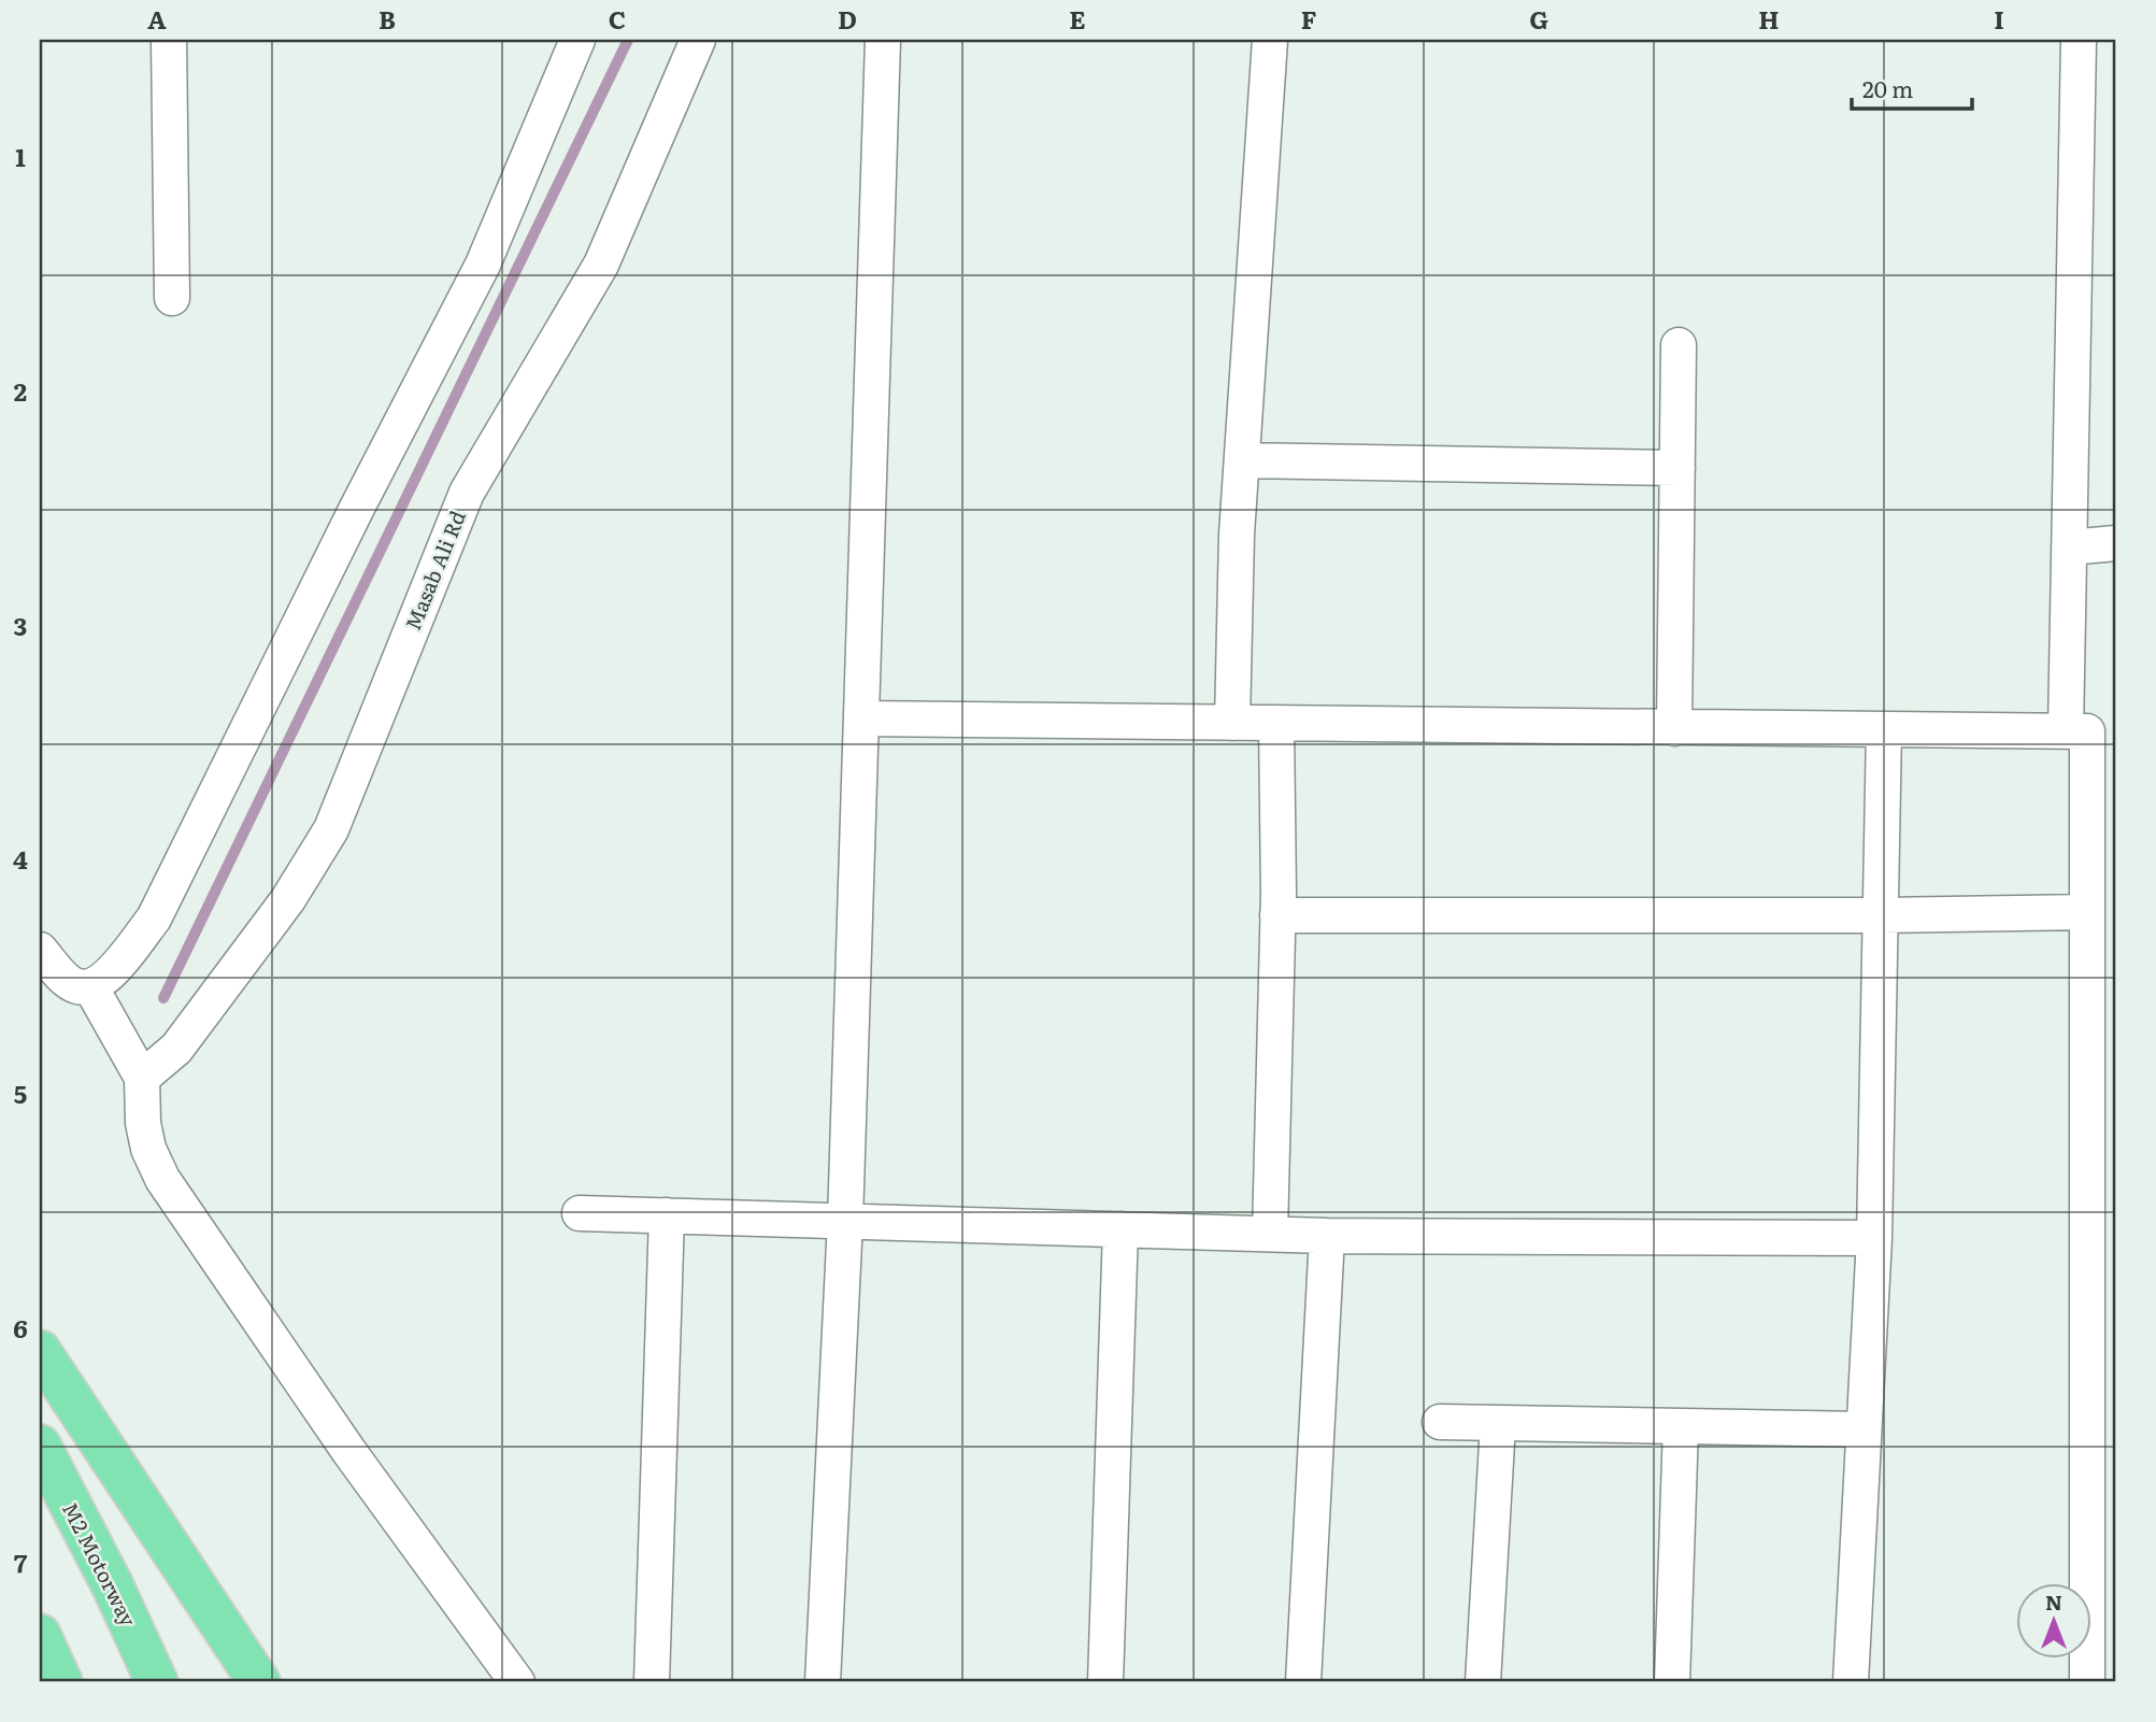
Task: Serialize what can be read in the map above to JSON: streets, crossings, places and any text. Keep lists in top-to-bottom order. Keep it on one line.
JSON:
{"streets":{"highway":["M2 Motorway"],"street":["Masab Ali Rd"]},"scale_bar":"20 m","north":"top","grid":{"columns":["A","B","C","D","E","F","G","H","I"],"rows":["1","2","3","4","5","6","7"]}}
